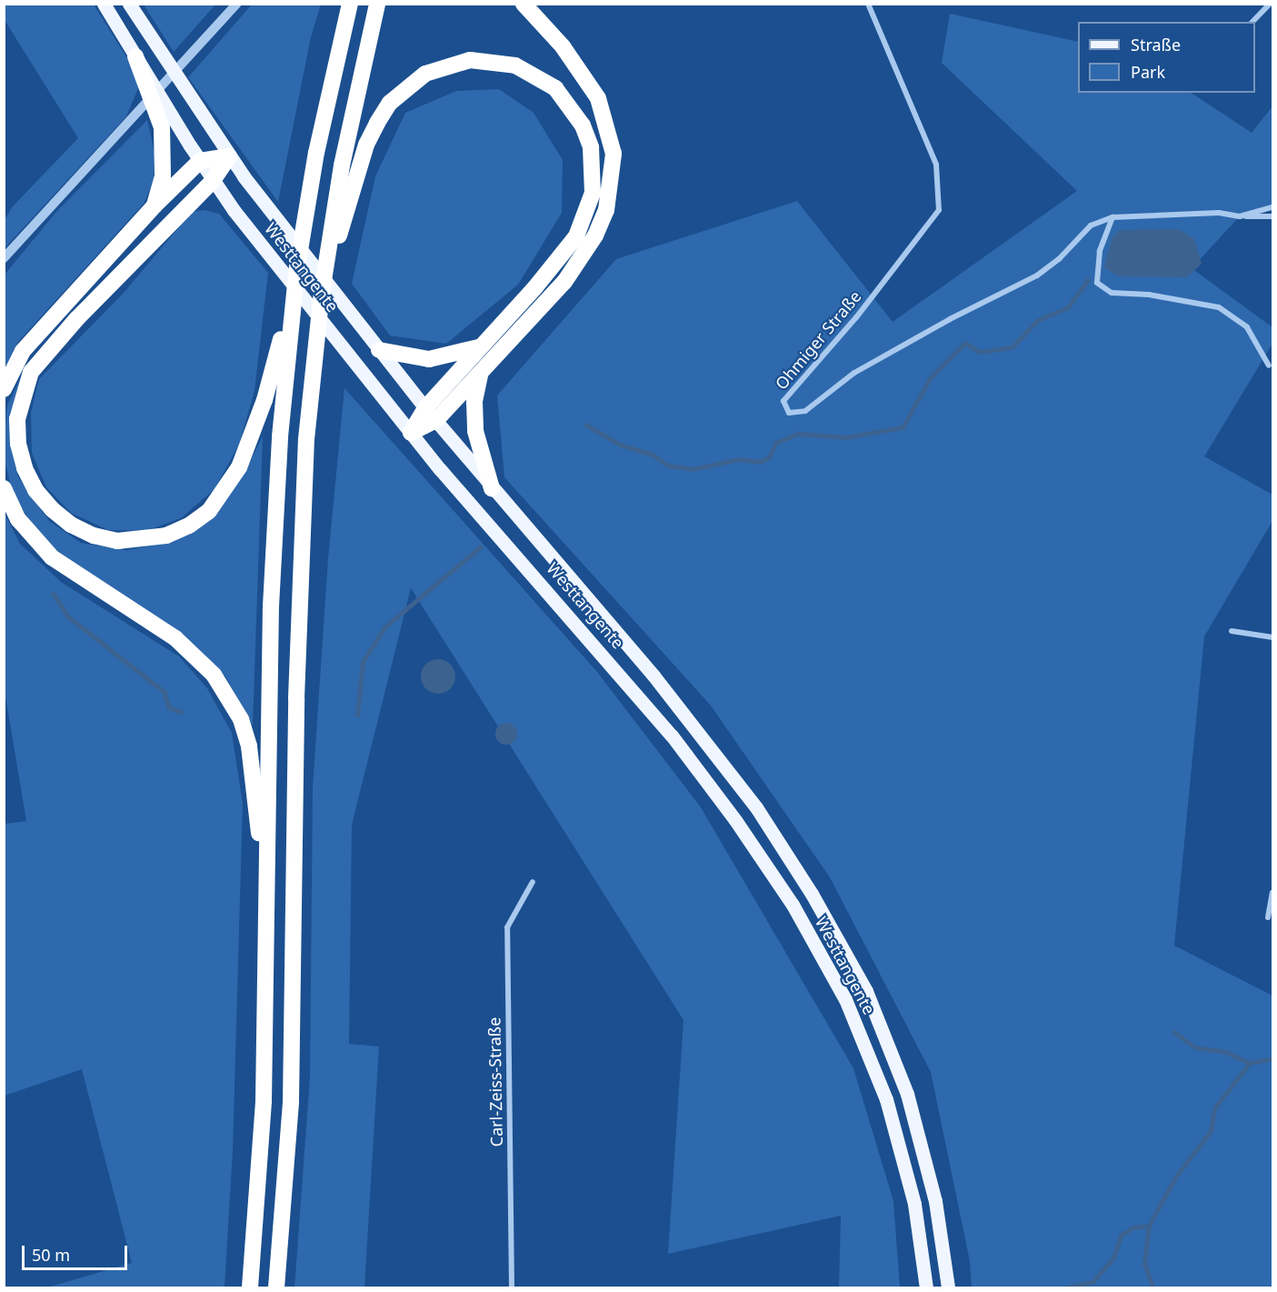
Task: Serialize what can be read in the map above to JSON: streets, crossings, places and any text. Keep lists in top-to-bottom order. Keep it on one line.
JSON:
{"streets":{"main road":["Westtangente"],"street":["Ohmiger Straße","Carl-Zeiss-Straße"]},"legend":["Straße","Park"],"scale_bar":"50 m"}
